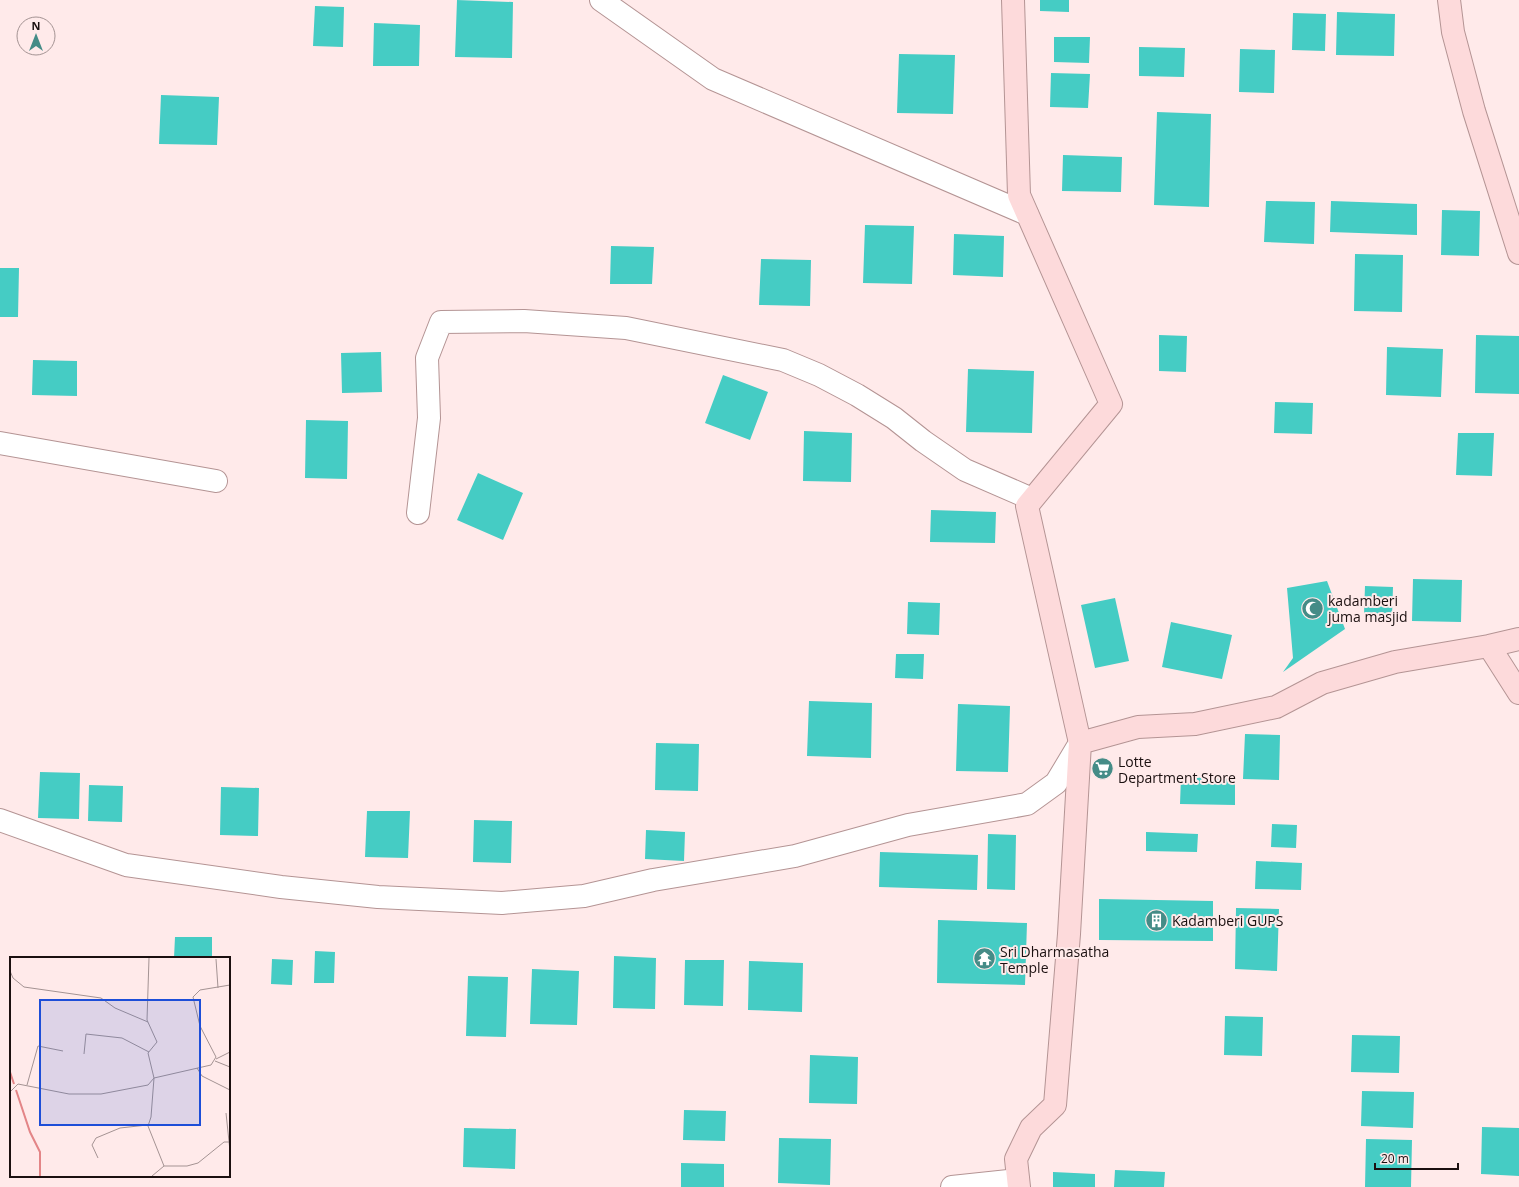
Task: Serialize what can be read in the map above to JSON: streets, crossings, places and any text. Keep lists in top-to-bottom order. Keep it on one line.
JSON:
{"places":{"mosque":["kadamberi juma masjid"],"supermarket":["Lotte Department Store"],"building":["Kadamberi GUPS"],"temple":["Sri Dharmasatha Temple"]},"scale_bar":"20 m","north":"top"}
